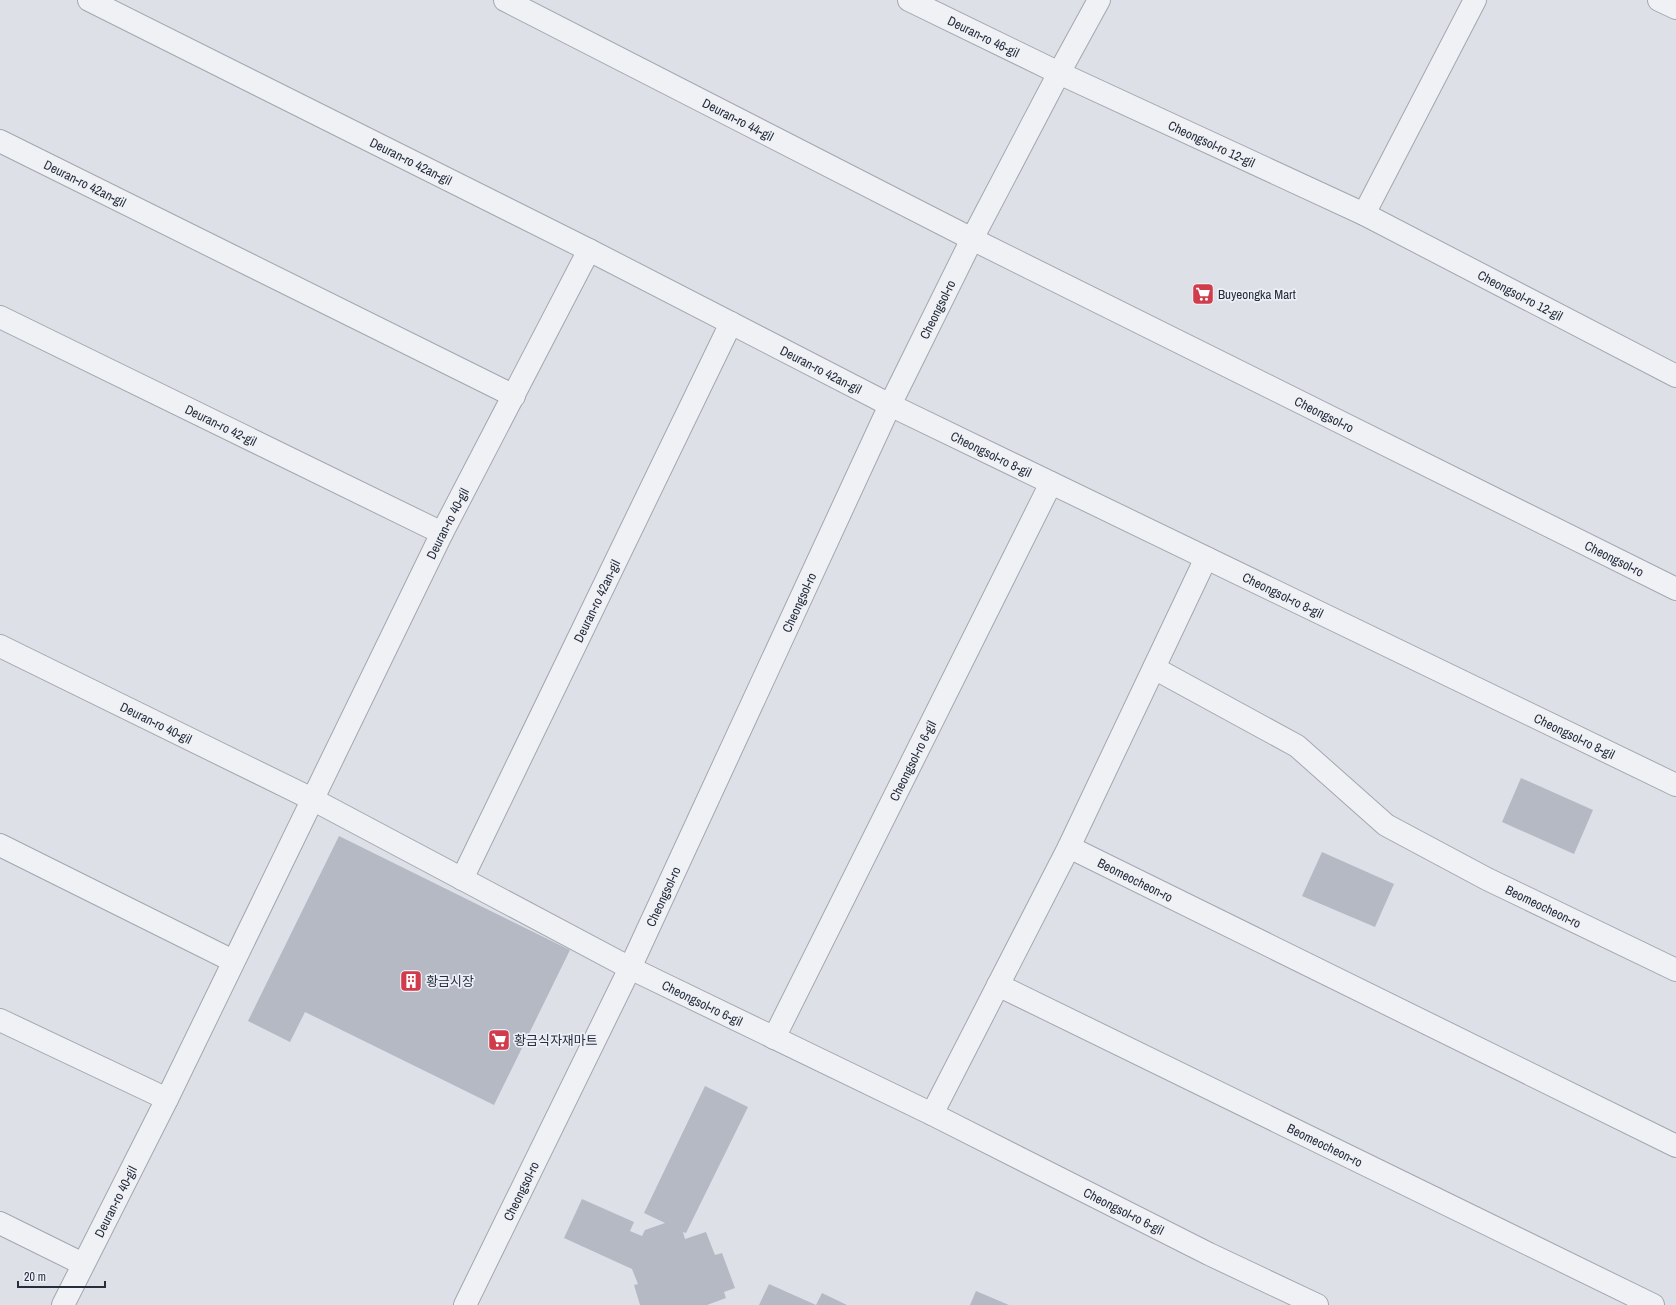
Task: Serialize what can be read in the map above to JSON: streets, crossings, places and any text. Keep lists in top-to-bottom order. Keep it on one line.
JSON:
{"streets":{"street":["Deuran-ro 46-gil","Deuran-ro 44-gil","Cheongsol-ro 12-gil","Deuran-ro 42an-gil","Cheongsol-ro","Deuran-ro 42-gil","Cheongsol-ro 8-gil","Deuran-ro 40-gil","Cheongsol-ro 6-gil","Beomeocheon-ro"]},"crossings":[["Deuran-ro 46-gil","Cheongsol-ro 12-gil"],["Deuran-ro 46-gil","Cheongsol-ro"],["Deuran-ro 44-gil","Cheongsol-ro"],["Cheongsol-ro 12-gil","Cheongsol-ro"],["Deuran-ro 42an-gil","Cheongsol-ro"],["Deuran-ro 42an-gil","Cheongsol-ro 8-gil"],["Deuran-ro 42an-gil","Deuran-ro 40-gil"],["Cheongsol-ro","Cheongsol-ro 8-gil"],["Cheongsol-ro","Cheongsol-ro 6-gil"],["Deuran-ro 42-gil","Deuran-ro 40-gil"],["Cheongsol-ro 8-gil","Cheongsol-ro 6-gil"]],"places":{"supermarket":["Buyeongka Mart","황금식자재마트"],"building":["황금시장"]},"scale_bar":"20 m"}
